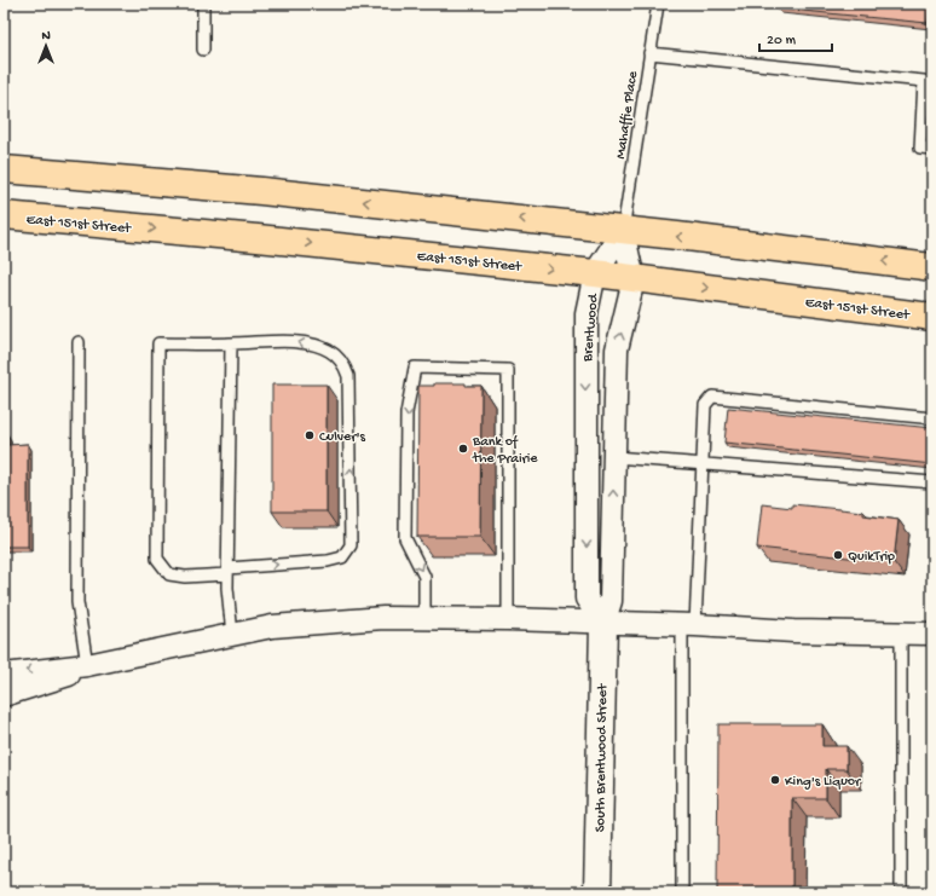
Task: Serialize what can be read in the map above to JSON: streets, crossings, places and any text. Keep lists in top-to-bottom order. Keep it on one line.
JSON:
{"streets":{"main road":["East 151st Street"],"street":["Brentwood","South Brentwood Street"],"lane":["Mahaffie Place"]},"crossings":[["Mahaffie Place","Brentwood"],["East 151st Street","Brentwood"],["Brentwood","South Brentwood Street"]],"places":["Culver's","Bank of the Prairie","QuikTrip","King's Liquor"],"scale_bar":"20 m","north":"top"}
